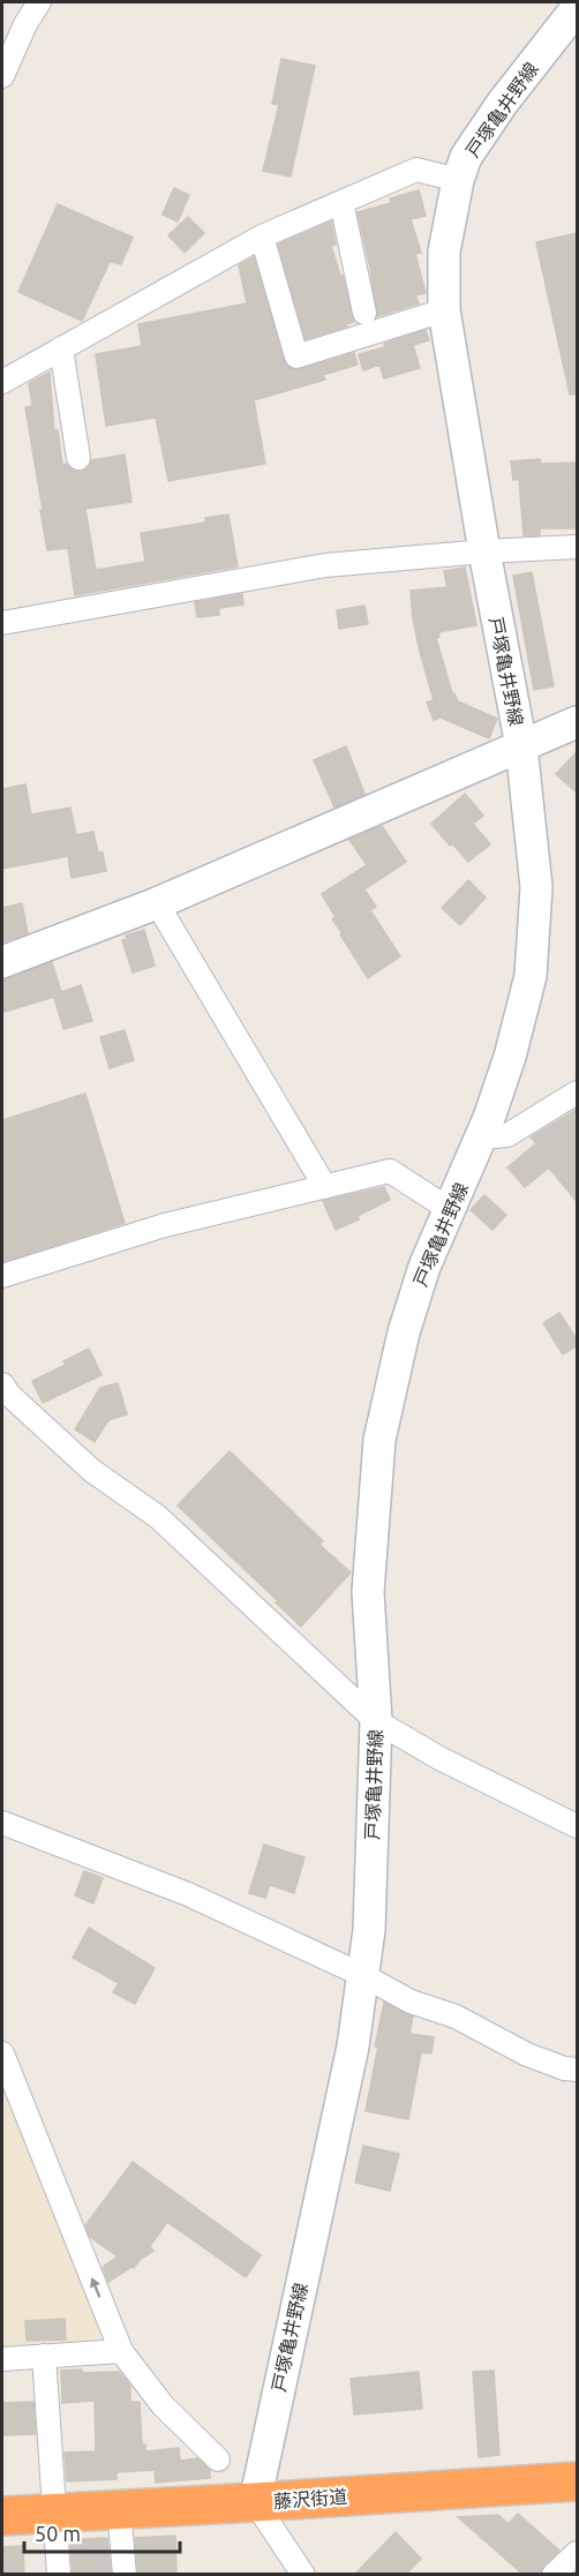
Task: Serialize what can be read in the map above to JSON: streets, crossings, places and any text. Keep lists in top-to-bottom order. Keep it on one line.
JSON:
{"streets":{"highway":["藤沢街道"],"main road":["戸塚亀井野線"]},"crossings":[["戸塚亀井野線","藤沢街道"]],"scale_bar":"50 m"}
